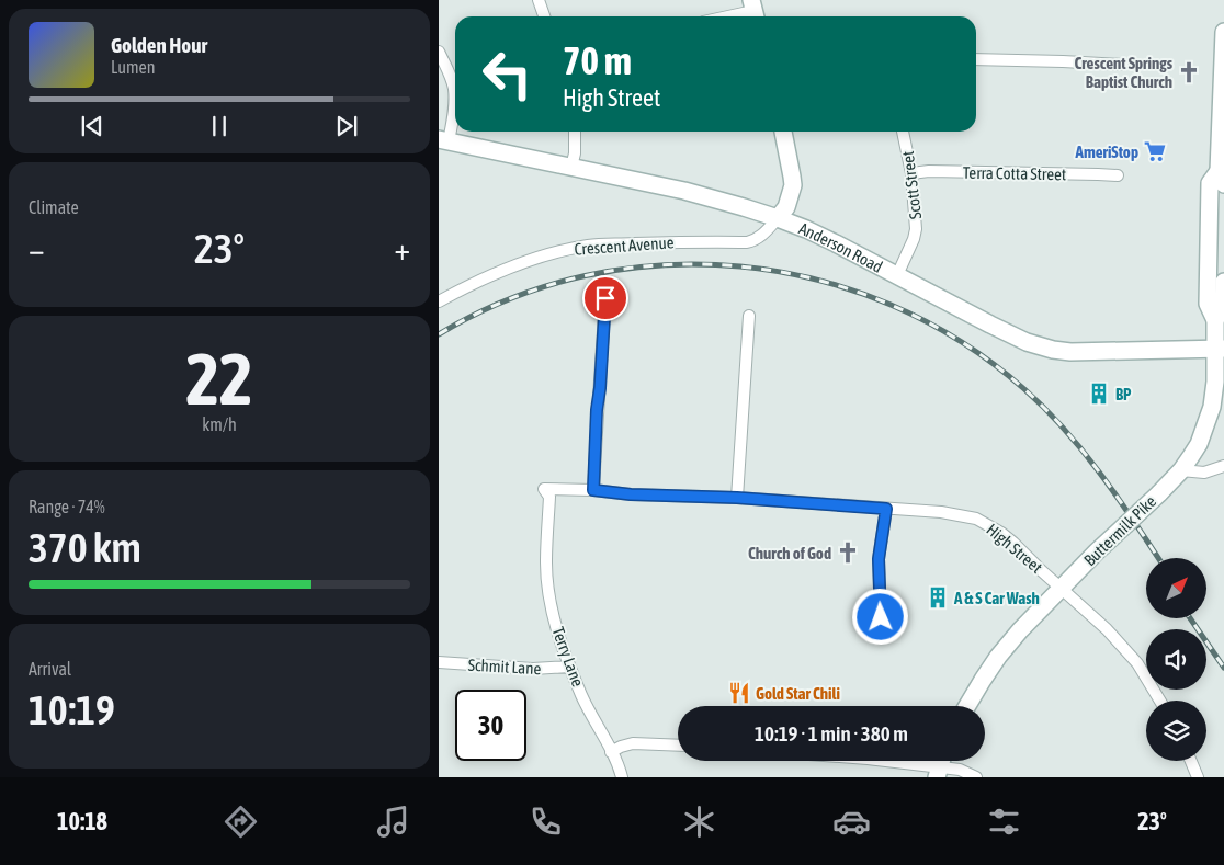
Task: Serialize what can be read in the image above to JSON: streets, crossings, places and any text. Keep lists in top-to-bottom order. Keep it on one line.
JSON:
{"streets":{"main road":["Anderson Road","Buttermilk Pike"],"street":["Terra Cotta Street","Scott Street","Crescent Avenue","High Street","Terry Lane","Schmit Lane"]},"crossings":[["Terra Cotta Street","Scott Street"],["Scott Street","Anderson Road"],["Crescent Avenue","Anderson Road"],["Anderson Road","Buttermilk Pike"],["Buttermilk Pike","High Street"],["High Street","Terry Lane"],["Terry Lane","Schmit Lane"]],"places":{"church":["Crescent Springs Baptist Church","Church of God"],"supermarket":["AmeriStop"],"building":["BP","A & S Car Wash"],"restaurant":["Gold Star Chili"]},"north":"top right","page":{"turn":["70 m","High Street"],"song":["Golden Hour","Lumen"],"tile":["Climate",["22","km/h"],["Range · 74%","370 km"],["Arrival","10:19"]],"heat":["−","23°","+"],"limit":"30","trip":"10:19 · 1 min · 380 m","tabs":["10:18","23°"]}}
